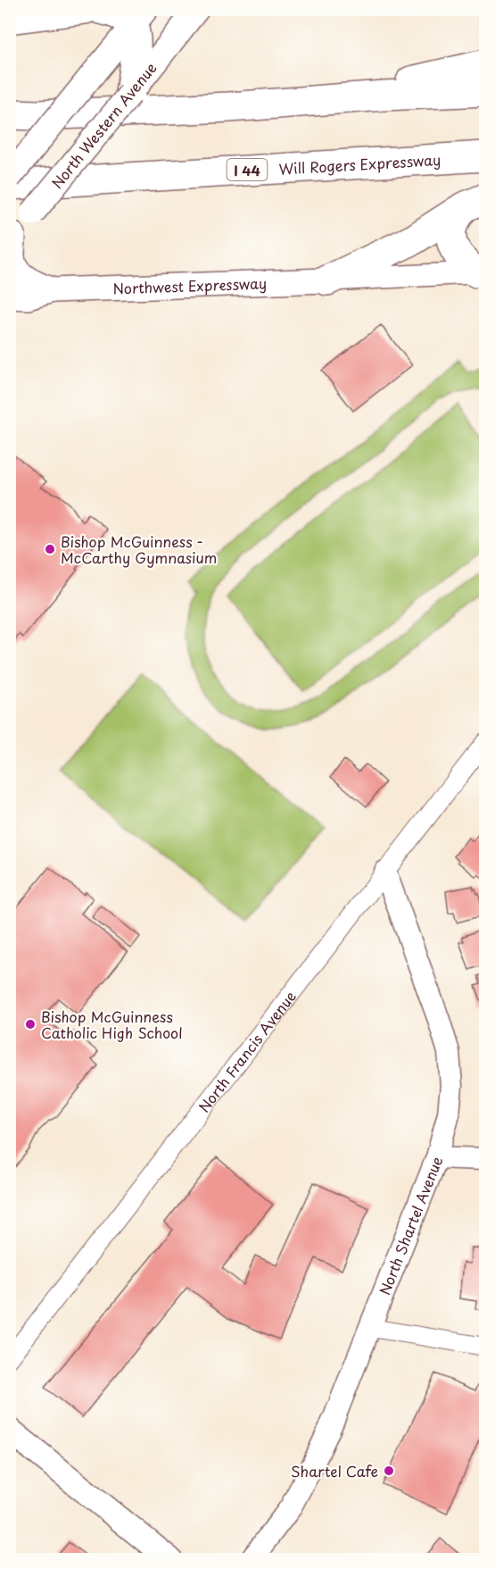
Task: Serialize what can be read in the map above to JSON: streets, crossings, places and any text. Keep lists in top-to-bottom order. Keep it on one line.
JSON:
{"streets":{"highway":["Will Rogers Expressway","I 44"],"main road":["North Western Avenue","Northwest Expressway"],"street":["North Francis Avenue","North Shartel Avenue"]},"crossings":[["North Western Avenue","Northwest Expressway"],["North Francis Avenue","North Shartel Avenue"]],"places":["Bishop McGuinness - McCarthy Gymnasium","Bishop McGuinness Catholic High School","Shartel Cafe"]}
